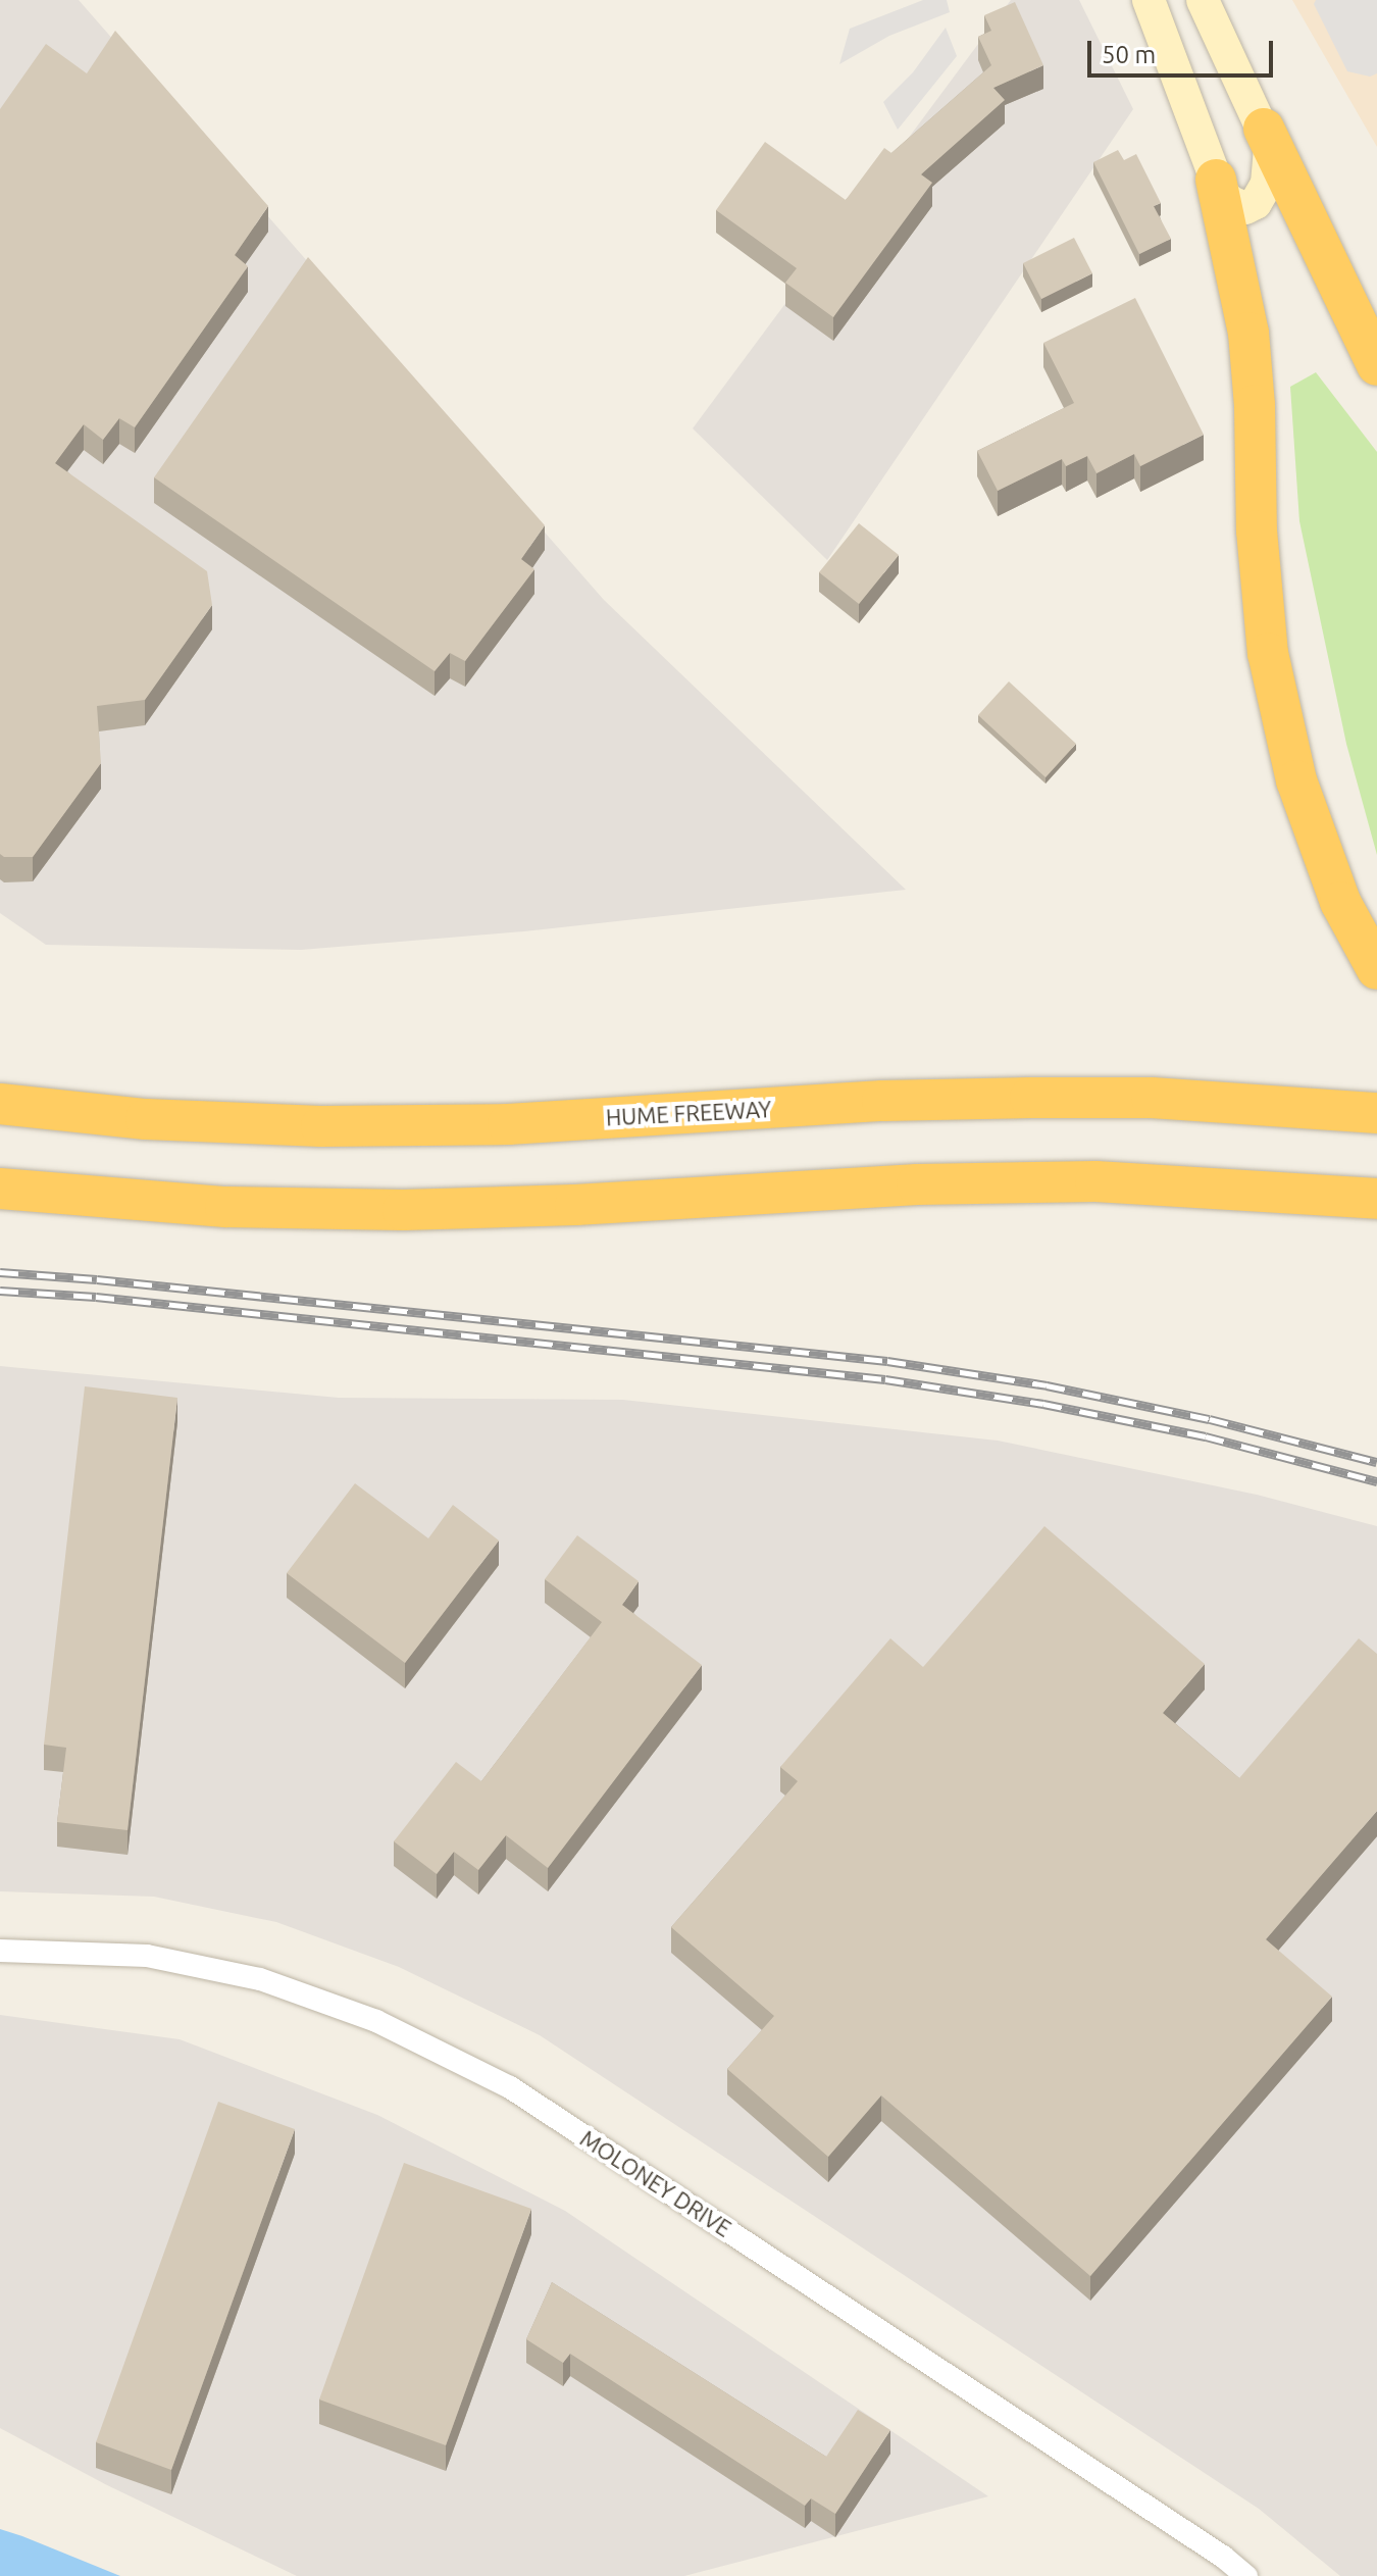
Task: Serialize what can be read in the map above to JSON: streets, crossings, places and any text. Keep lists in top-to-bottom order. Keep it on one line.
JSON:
{"streets":{"highway":["HUME FREEWAY"],"street":["MOLONEY DRIVE"]},"scale_bar":"50 m"}
